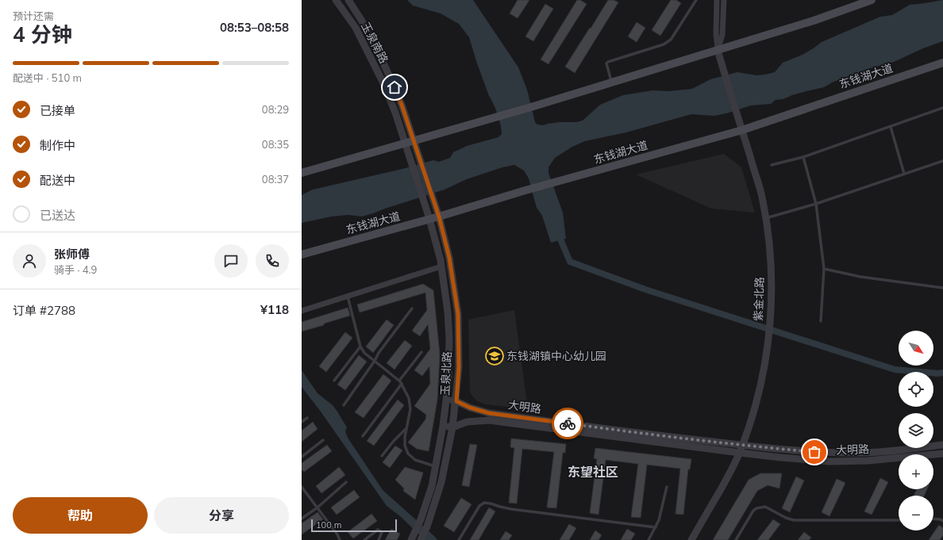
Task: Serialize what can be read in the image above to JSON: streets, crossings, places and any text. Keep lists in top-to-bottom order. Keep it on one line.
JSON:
{"streets":{"main road":["东钱湖大道"],"street":["玉泉南路","紫金北路","玉泉北路","大明路"]},"crossings":[["玉泉南路","玉泉北路"],["东钱湖大道","紫金北路"],["东钱湖大道","玉泉北路"],["紫金北路","大明路"],["玉泉北路","大明路"]],"districts":["东望社区"],"places":{"school or university":["东钱湖镇中心幼儿园"]},"scale_bar":"100 m","north":"bottom right","page":{"heading":["4 分钟","预计还需","08:53–08:58"],"panel":["张师傅","骑手 · 4.9","订单 #2788","¥118"],"bar":"配送中 · 510 m","list":[["已接单","08:29"],["制作中","08:35"],["配送中","08:37"],"已送达"],"map_buttons":["+","−"],"buttons":["帮助","分享"],"scale":"100 m"}}
